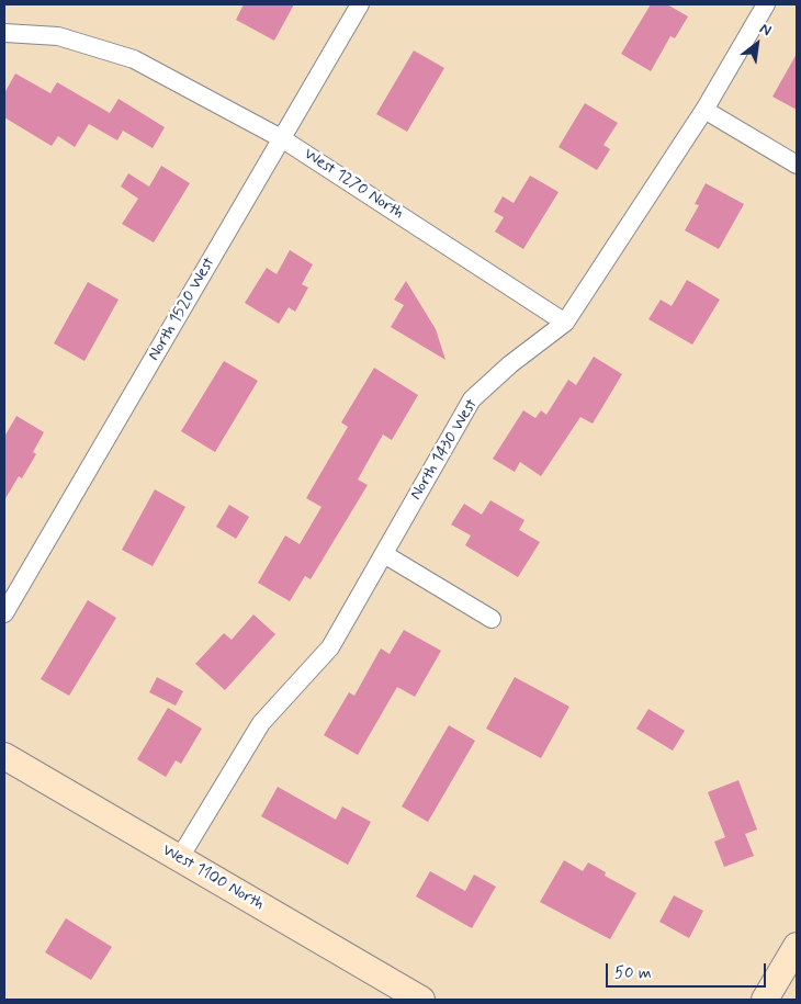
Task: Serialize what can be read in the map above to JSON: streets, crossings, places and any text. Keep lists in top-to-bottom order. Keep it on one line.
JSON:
{"streets":{"main road":["West 1100 North"],"street":["West 1270 North","North 1520 West","North 1430 West"]},"crossings":[["West 1270 North","North 1520 West"],["West 1270 North","North 1430 West"],["North 1430 West","West 1100 North"]],"scale_bar":"50 m","north":"top right"}
